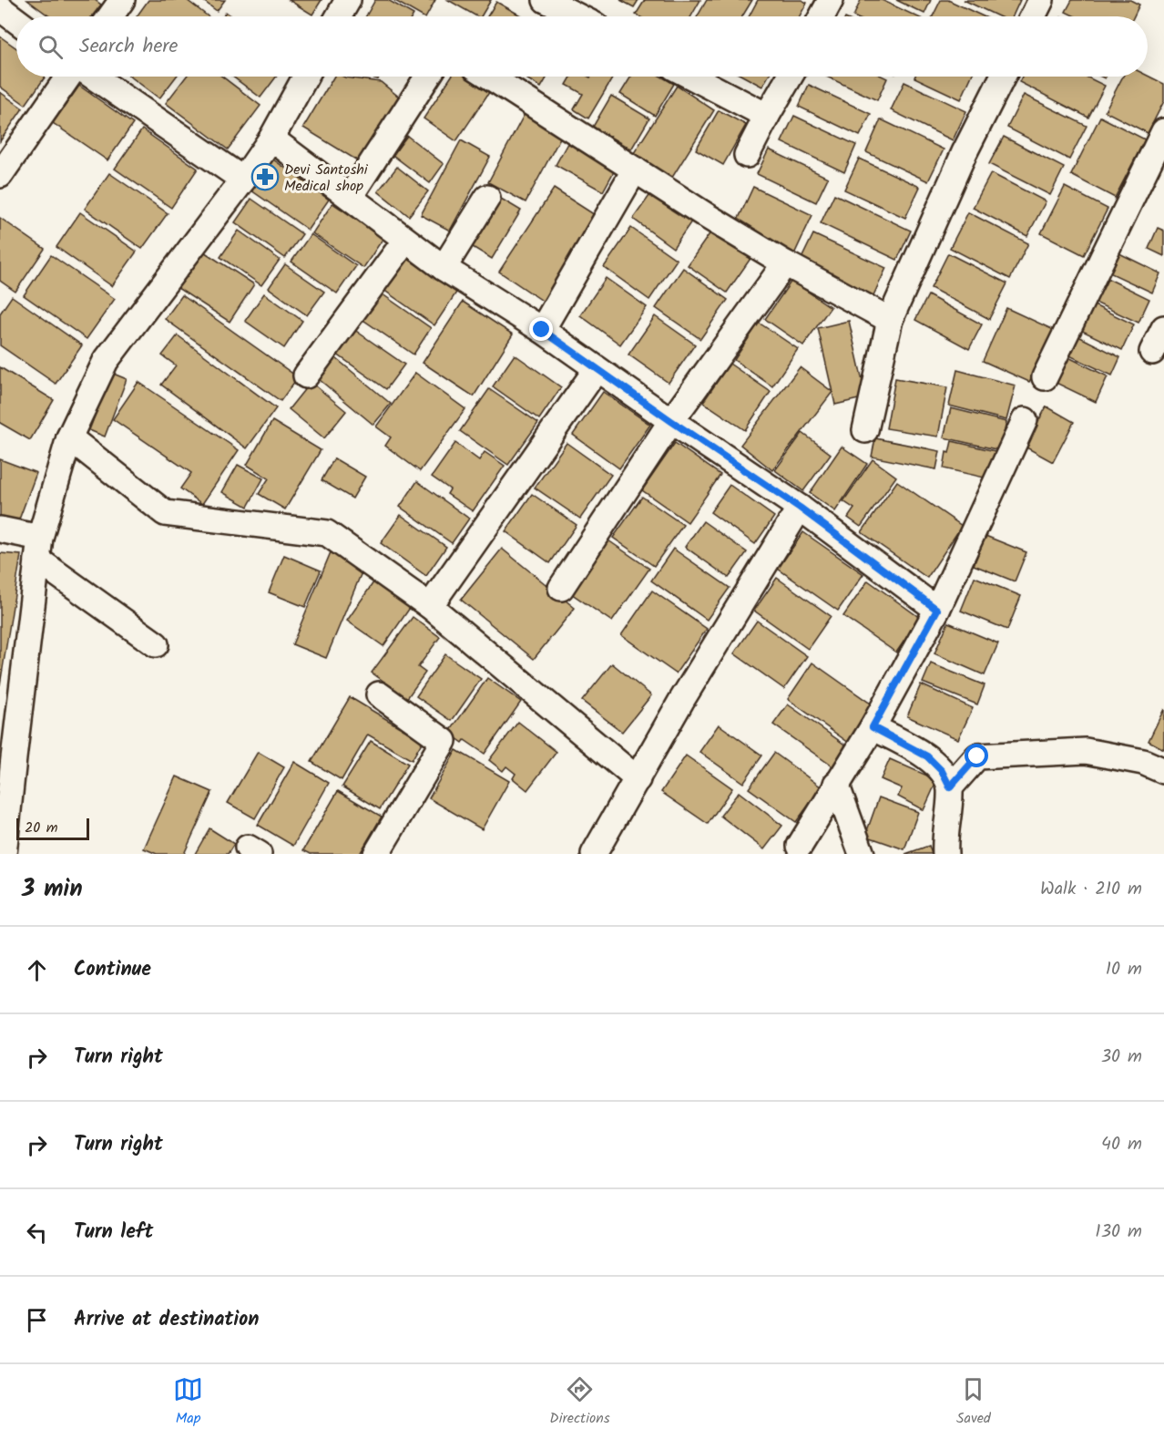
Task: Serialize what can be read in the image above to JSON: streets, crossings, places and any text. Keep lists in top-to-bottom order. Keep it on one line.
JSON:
{"places":{"pharmacy":["Devi Santoshi Medical shop"]},"scale_bar":"20 m","page":{"search":"Search here","scale":"20 m","heading":["3 min","Walk · 210 m"],"list":[["Continue","10 m"],["Turn right","30 m"],["Turn right","40 m"],["Turn left","130 m"],"Arrive at destination"],"nav":["Map","Directions","Saved"]}}
